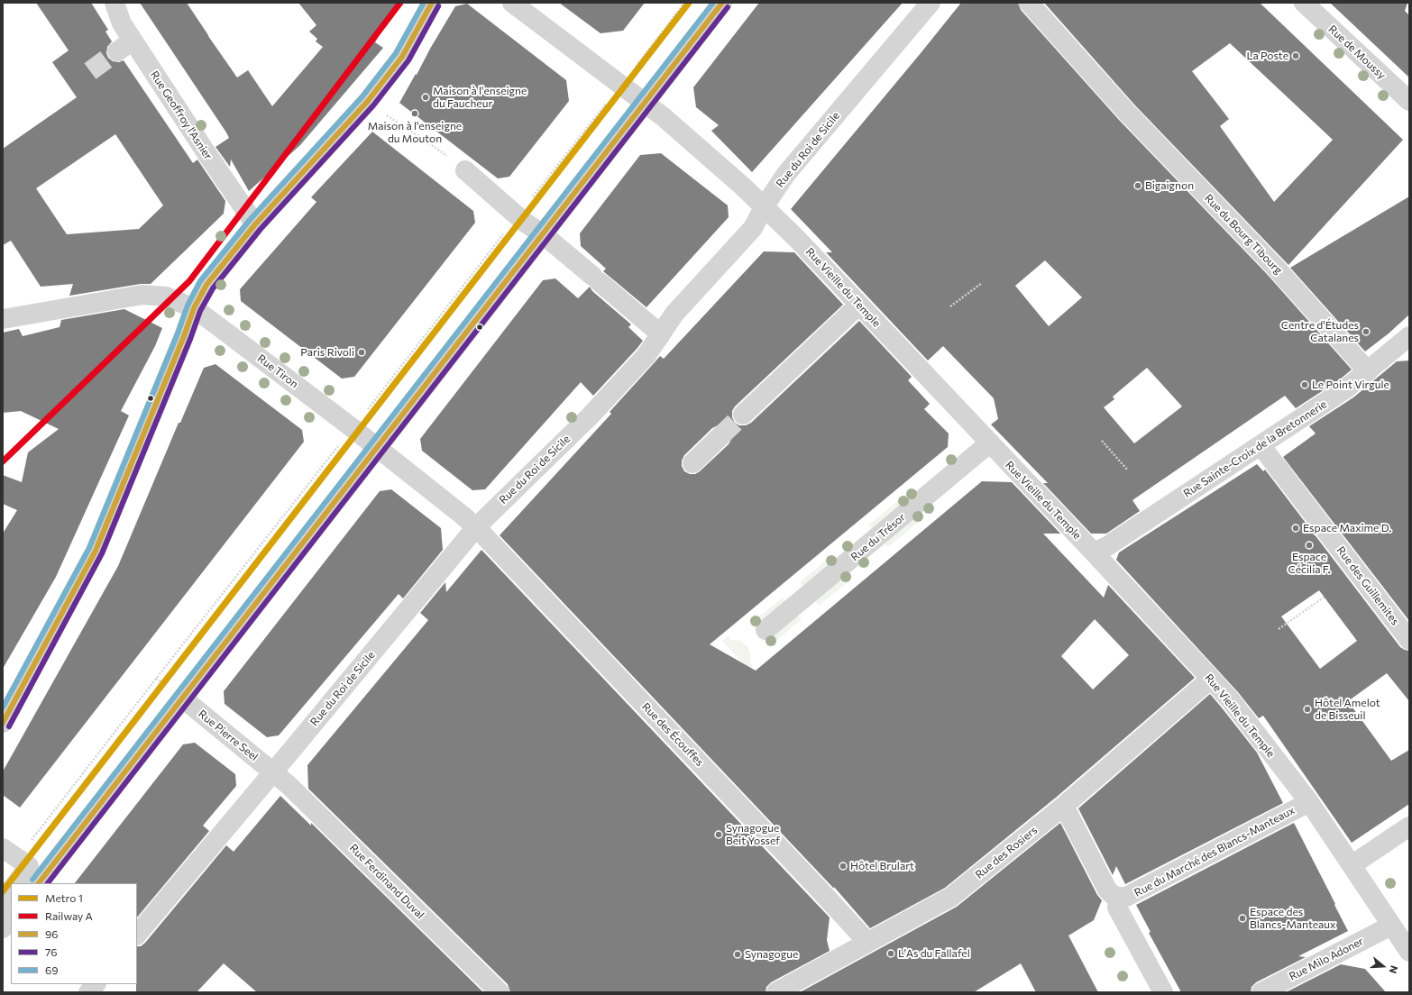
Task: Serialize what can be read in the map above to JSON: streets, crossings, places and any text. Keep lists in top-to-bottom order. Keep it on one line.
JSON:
{"streets":{"street":["Rue de Moussy","Rue Geoffroy l'Asnier","Rue du Roi de Sicile","Rue du Bourg Tibourg","Rue Vieille du Temple","Rue Tiron","Rue Sainte-Croix de la Bretonnerie","Rue du Trésor","Rue des Guillemites","Rue des Écouffes","Rue Pierre Seel","Rue du Marché des Blancs-Manteaux","Rue des Rosiers","Rue Ferdinand Duval","Rue Milo Adoner"]},"crossings":[["Rue du Roi de Sicile","Rue Vieille du Temple"],["Rue du Roi de Sicile","Rue des Écouffes"],["Rue du Roi de Sicile","Rue Pierre Seel"],["Rue du Roi de Sicile","Rue Ferdinand Duval"],["Rue du Bourg Tibourg","Rue Sainte-Croix de la Bretonnerie"],["Rue Vieille du Temple","Rue Sainte-Croix de la Bretonnerie"],["Rue Vieille du Temple","Rue du Trésor"],["Rue Vieille du Temple","Rue du Marché des Blancs-Manteaux"],["Rue Vieille du Temple","Rue des Rosiers"],["Rue Vieille du Temple","Rue Milo Adoner"],["Rue Tiron","Rue des Écouffes"],["Rue Sainte-Croix de la Bretonnerie","Rue des Guillemites"],["Rue des Écouffes","Rue des Rosiers"],["Rue Pierre Seel","Rue Ferdinand Duval"]],"places":["La Poste","Maison à l'enseigne du Faucheur","Maison à l'enseigne du Mouton","Bigaignon","Centre d'Études Catalanes","Paris Rivoli","Le Point Virgule","Espace Maxime D.","Espace Cécilia F.","Hôtel Amelot de Bisseuil","Synagogue Beit Yossef","Hôtel Brulart","Espace des Blancs-Manteaux","L'As du Fallafel","Synagogue"],"lines":["metro line 1","rail line A","transit line 96","transit line 69","transit line 76"],"legend":["Metro 1","Railway A","96","76","69"],"north":"right"}
